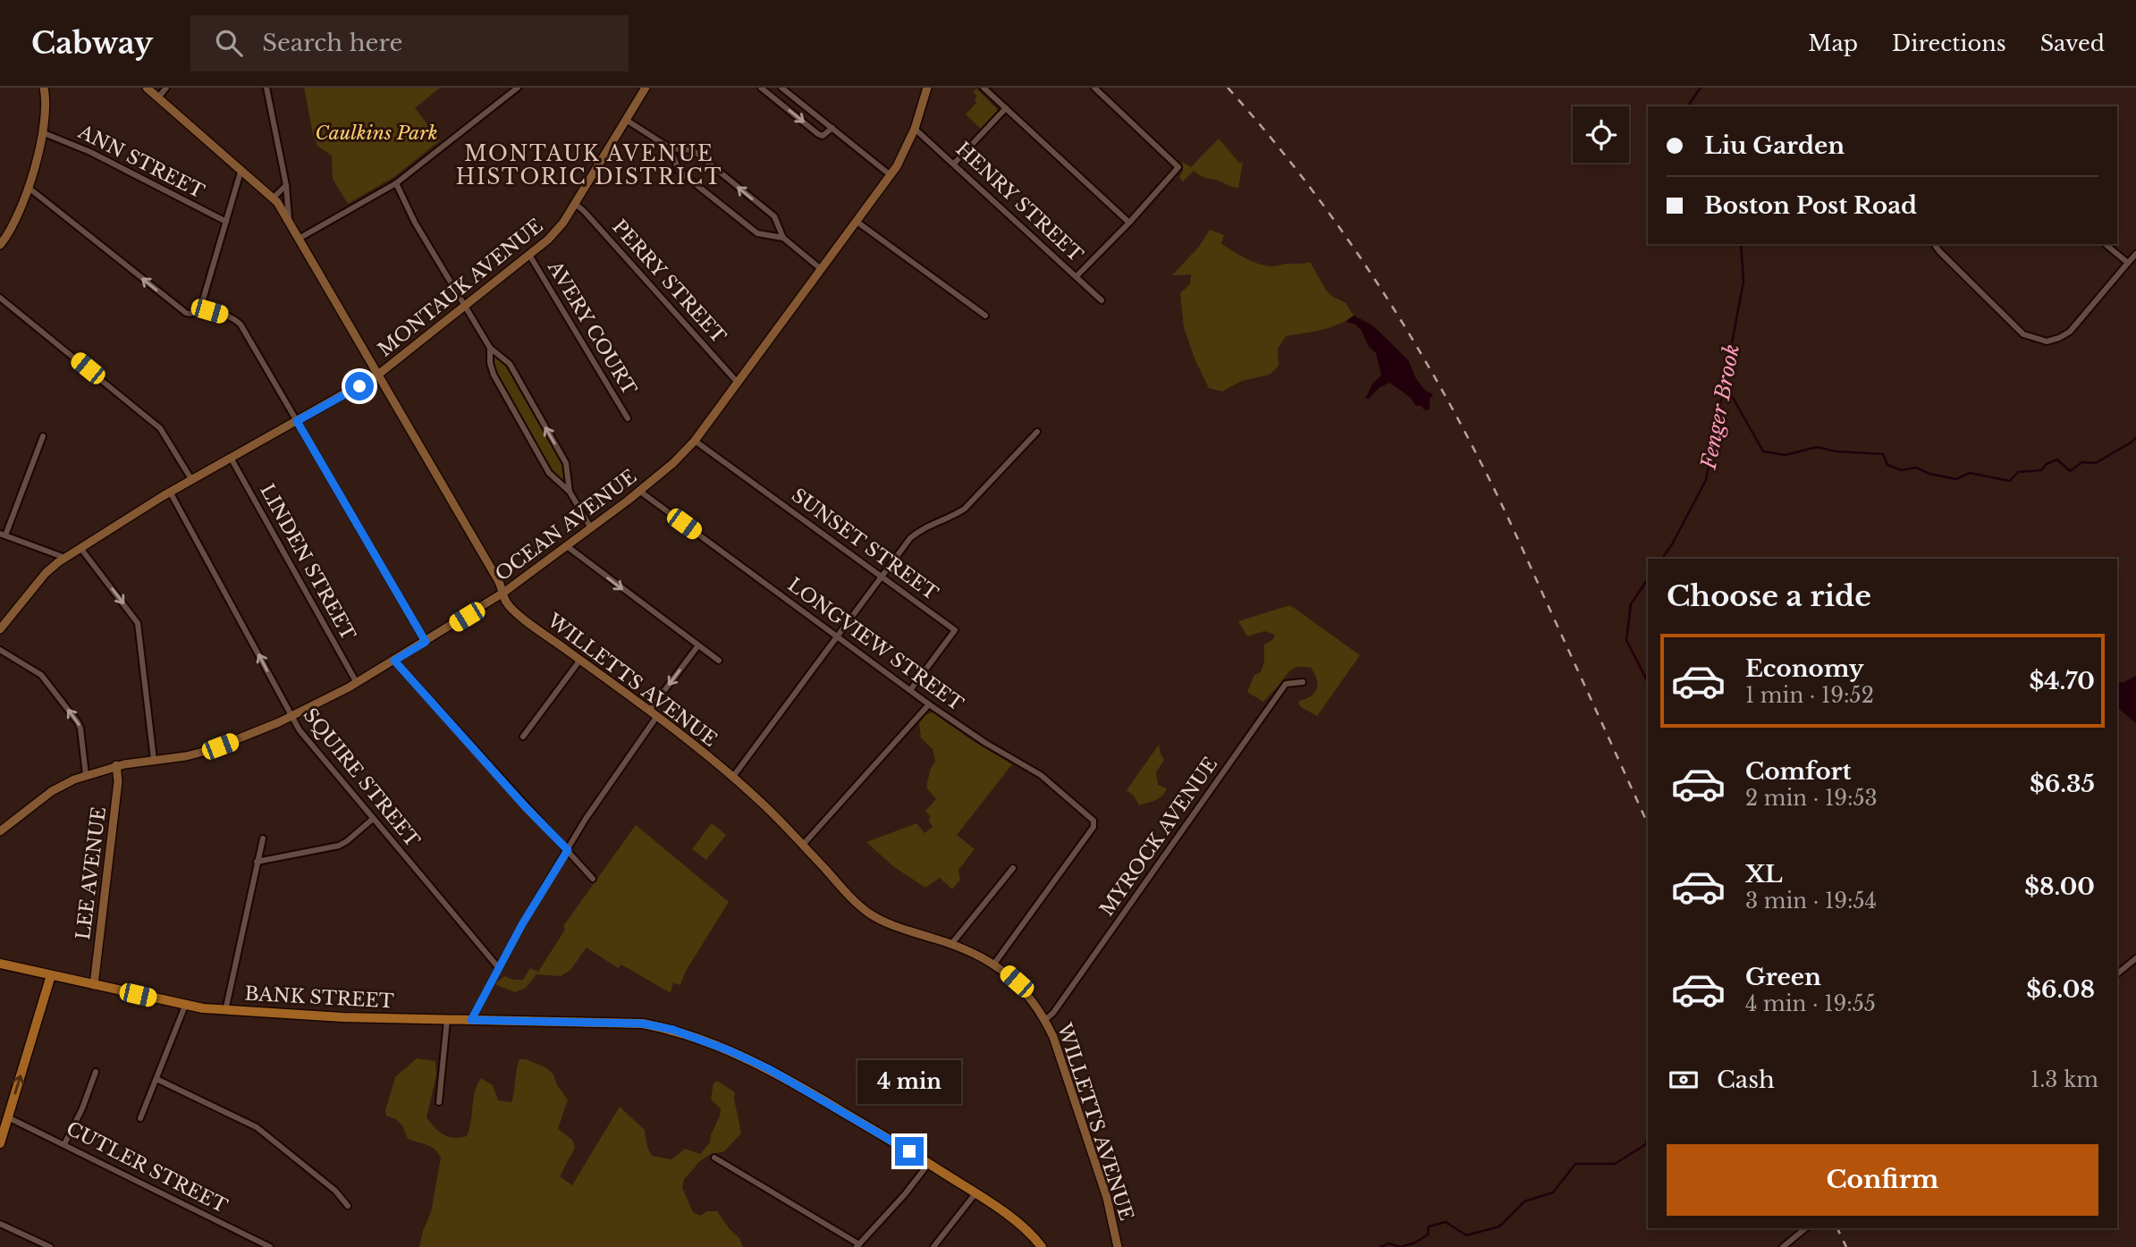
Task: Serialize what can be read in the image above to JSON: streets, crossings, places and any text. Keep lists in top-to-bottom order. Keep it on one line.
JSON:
{"streets":{"main road":["MONTAUK AVENUE","OCEAN AVENUE","WILLETTS AVENUE","LEE AVENUE","BANK STREET"],"street":["ANN STREET","HENRY STREET","PERRY STREET","AVERY COURT","SUNSET STREET","LINDEN STREET","LONGVIEW STREET","SQUIRE STREET","MYROCK AVENUE","CUTLER STREET"]},"crossings":[["HENRY STREET","OCEAN AVENUE"],["PERRY STREET","MONTAUK AVENUE"],["PERRY STREET","OCEAN AVENUE"],["MONTAUK AVENUE","AVERY COURT"],["MONTAUK AVENUE","LINDEN STREET"],["MONTAUK AVENUE","WILLETTS AVENUE"],["MONTAUK AVENUE","SQUIRE STREET"],["OCEAN AVENUE","SUNSET STREET"],["OCEAN AVENUE","LINDEN STREET"],["OCEAN AVENUE","LONGVIEW STREET"],["OCEAN AVENUE","WILLETTS AVENUE"],["OCEAN AVENUE","SQUIRE STREET"],["OCEAN AVENUE","LEE AVENUE"],["SUNSET STREET","LONGVIEW STREET"],["LONGVIEW STREET","WILLETTS AVENUE"],["WILLETTS AVENUE","MYROCK AVENUE"],["LEE AVENUE","BANK STREET"]],"one_way":["SQUIRE STREET"],"districts":["MONTAUK AVENUE HISTORIC DISTRICT"],"water":["Fenger Brook"],"parks":["Caulkins Park"],"page":{"header":"Cabway","search":"Search here","nav":["Map","Directions","Saved"],"banner":["Liu Garden","Boston Post Road"],"heading":"Choose a ride","list":[{"name":"Economy","note":"1 min · 19:52","value":"$4.70"},{"name":"Comfort","note":"2 min · 19:53","value":"$6.35"},{"name":"XL","note":"3 min · 19:54","value":"$8.00"},{"name":"Green","note":"4 min · 19:55","value":"$6.08"}],"pay":["Cash","1.3 km"],"bubble":"4 min","buttons":"Confirm"}}
